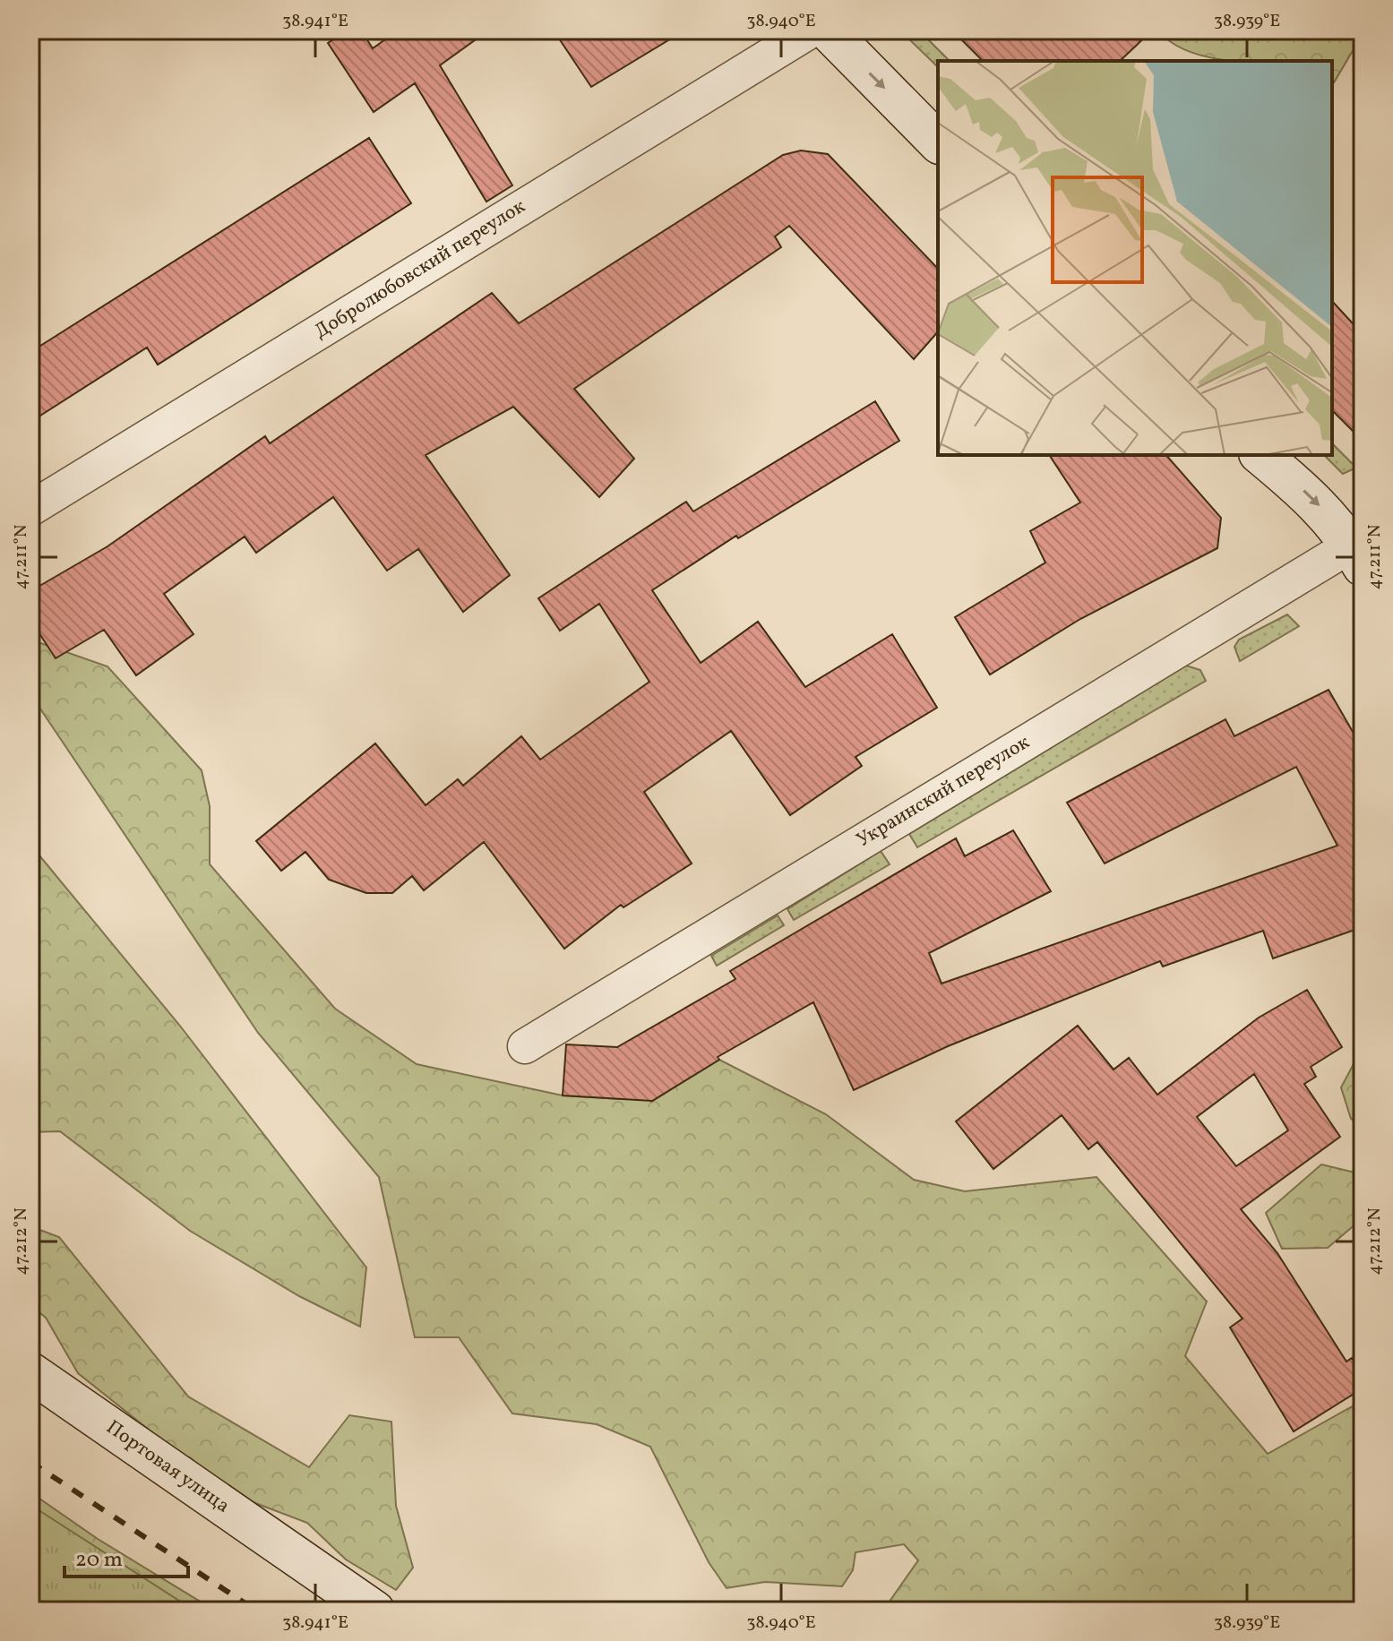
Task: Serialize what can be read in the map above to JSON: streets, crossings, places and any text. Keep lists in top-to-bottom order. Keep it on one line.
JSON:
{"streets":{"street":["Добролюбовский переулок","Украинский переулок","Портовая улица"]},"scale_bar":"20 m","coordinates":["38.941°E","38.940°E","38.939°E","47.211°N","47.212°N"]}
